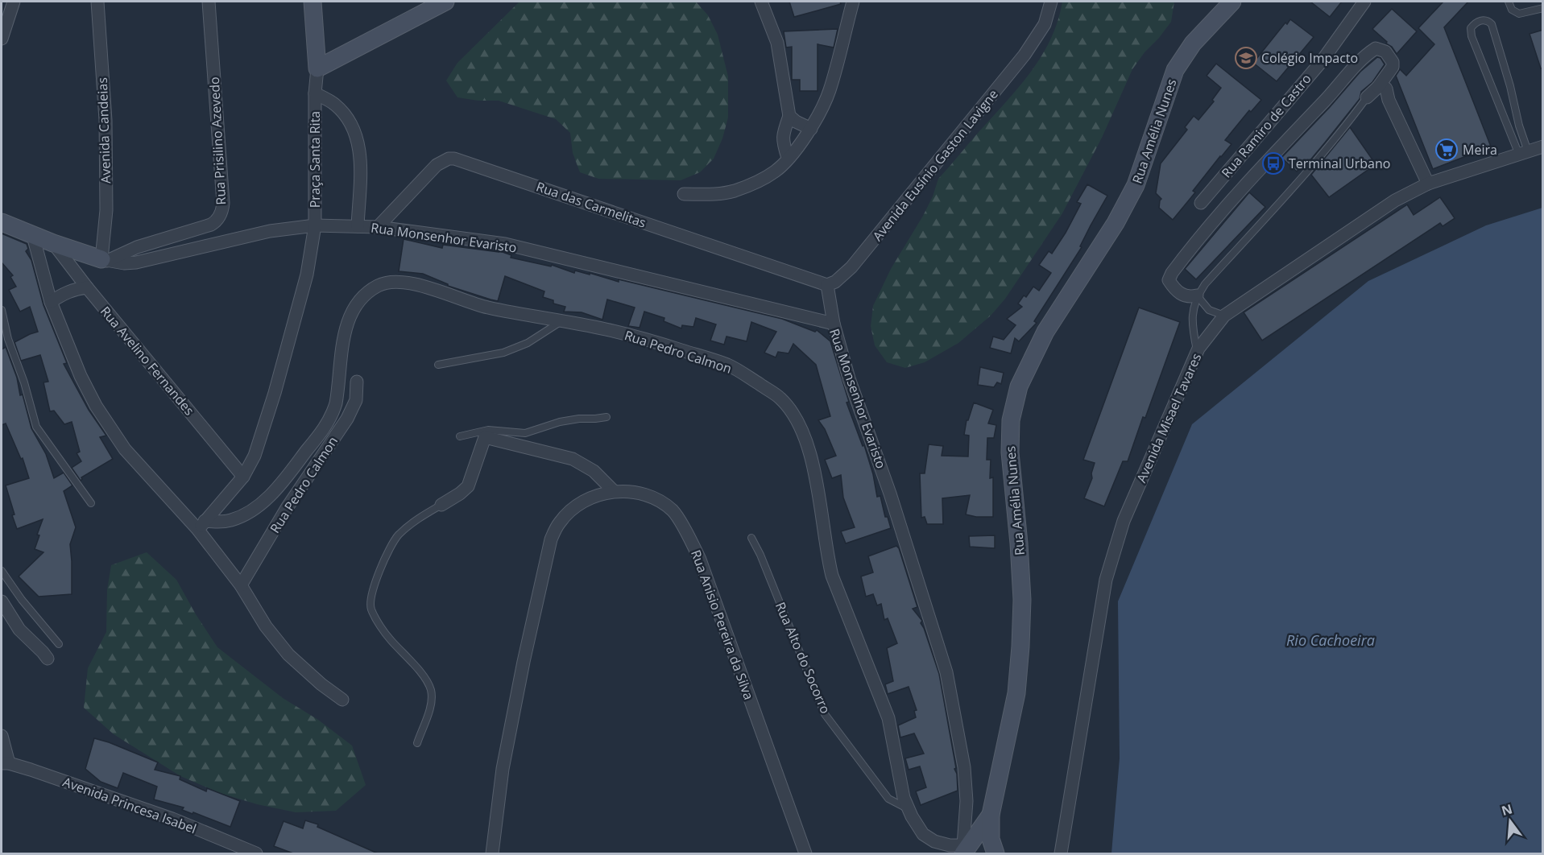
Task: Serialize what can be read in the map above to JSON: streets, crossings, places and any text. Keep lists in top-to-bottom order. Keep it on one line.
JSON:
{"streets":{"main road":["Rua Amélia Nunes"],"street":["Rua Ramiro de Castro","Avenida Candeias","Rua Prisilino Azevedo","Praça Santa Rita","Avenida Eusínio Gaston Lavigne","Rua das Carmelitas","Rua Monsenhor Evaristo","Rua Pedro Calmon","Rua Avelino Fernandes","Avenida Misael Tavares","Rua Anisio Pereira da Silva","Avenida Princesa Isabel"],"lane":["Rua Alto do Socorro"]},"crossings":[["Avenida Candeias","Rua Prisilino Azevedo"],["Avenida Candeias","Rua Monsenhor Evaristo"],["Rua Prisilino Azevedo","Rua Monsenhor Evaristo"],["Praça Santa Rita","Rua Monsenhor Evaristo"],["Avenida Eusínio Gaston Lavigne","Rua das Carmelitas"],["Rua das Carmelitas","Rua Monsenhor Evaristo"],["Rua Monsenhor Evaristo","Rua Pedro Calmon"],["Rua Pedro Calmon","Rua Alto do Socorro"]],"water":["Rio Cachoeira"],"places":{"school or university":["Colégio Impacto"],"supermarket":["Meira"],"bus stop":["Terminal Urbano"]},"north":"top"}
